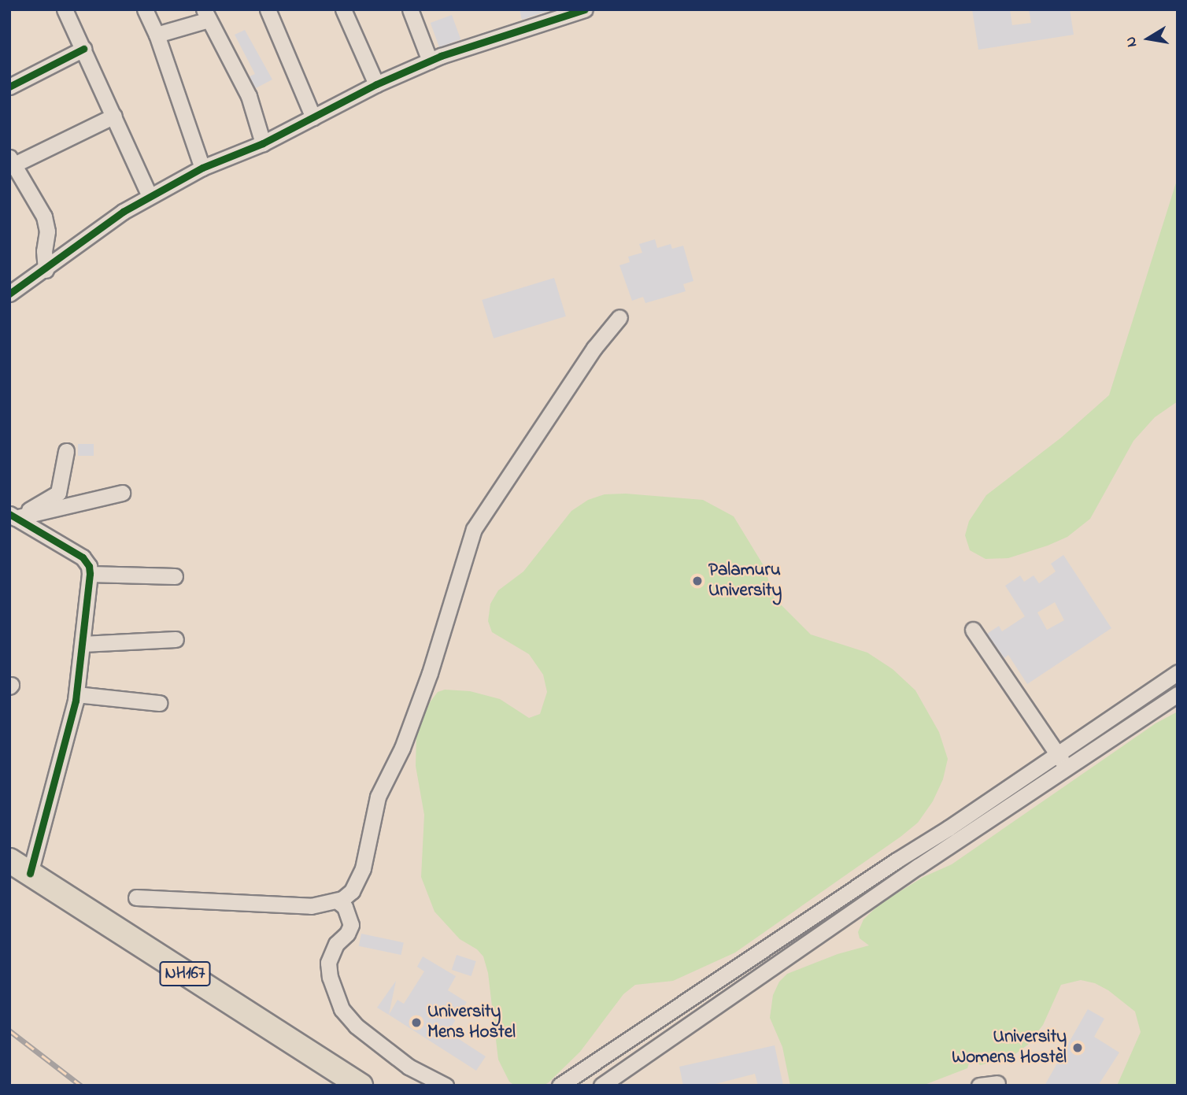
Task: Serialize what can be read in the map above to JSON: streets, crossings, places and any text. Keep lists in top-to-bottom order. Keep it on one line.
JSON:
{"streets":{"highway":["NH167"]},"places":["Palamuru University","University Mens Hostel","University Womens Hostel"],"north":"left"}
